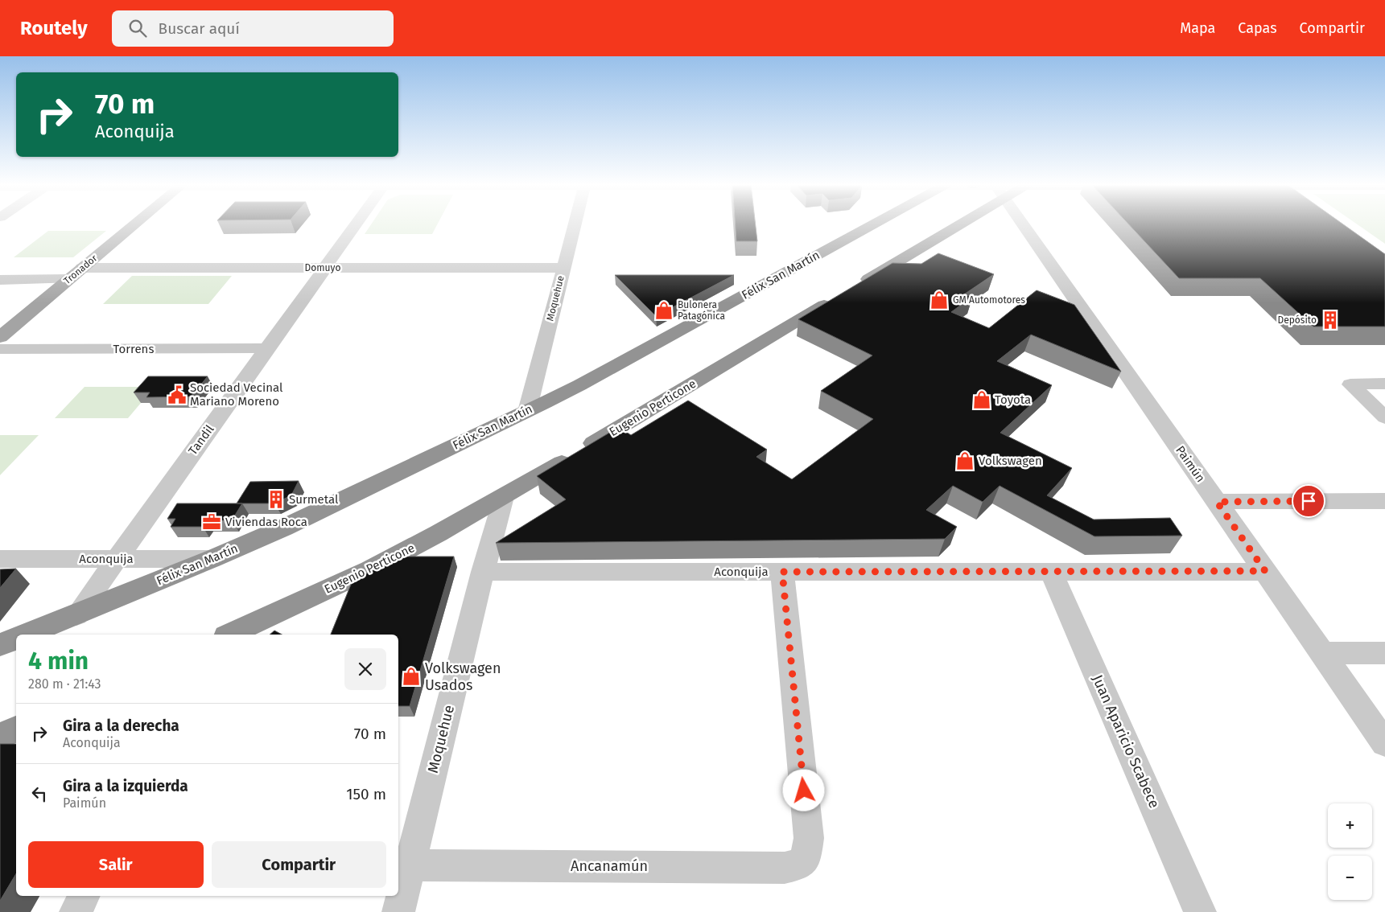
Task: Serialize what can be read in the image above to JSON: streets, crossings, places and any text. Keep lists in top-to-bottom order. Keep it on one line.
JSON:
{"streets":{"highway":["Félix San Martín","Eugenio Perticone"],"main road":["Tronador"],"street":["Domuyo","Moquehue","Torrens","Tandil","Paimún","Aconquija","Juan Aparicio Scabece","Ancanamún"]},"crossings":[["Domuyo","Tronador"],["Domuyo","Moquehue"],["Domuyo","Tandil"],["Félix San Martín","Moquehue"],["Félix San Martín","Tandil"],["Félix San Martín","Aconquija"],["Moquehue","Eugenio Perticone"],["Moquehue","Aconquija"],["Moquehue","Ancanamún"],["Torrens","Tandil"],["Tandil","Aconquija"],["Paimún","Aconquija"],["Aconquija","Juan Aparicio Scabece"],["Aconquija","Ancanamún"]],"places":{"shop":["GM Automotores","Bulonera Patagónica","Toyota","Volkswagen","Volkswagen Usados"],"building":["Depósito","Surmetal"],"public building":["Sociedad Vecinal Mariano Moreno"],"office":["Viviendas Roca"]},"page":{"header":"Routely","search":"Buscar aquí","nav":["Mapa","Capas","Compartir"],"turn":["70 m","Aconquija"],"heading":["4 min","280 m · 21:43"],"list":[{"name":"Gira a la derecha","note":"Aconquija","value":"70 m"},{"name":"Gira a la izquierda","note":"Paimún","value":"150 m"}],"map_buttons":["+","−"],"buttons":["Salir","Compartir"]}}
